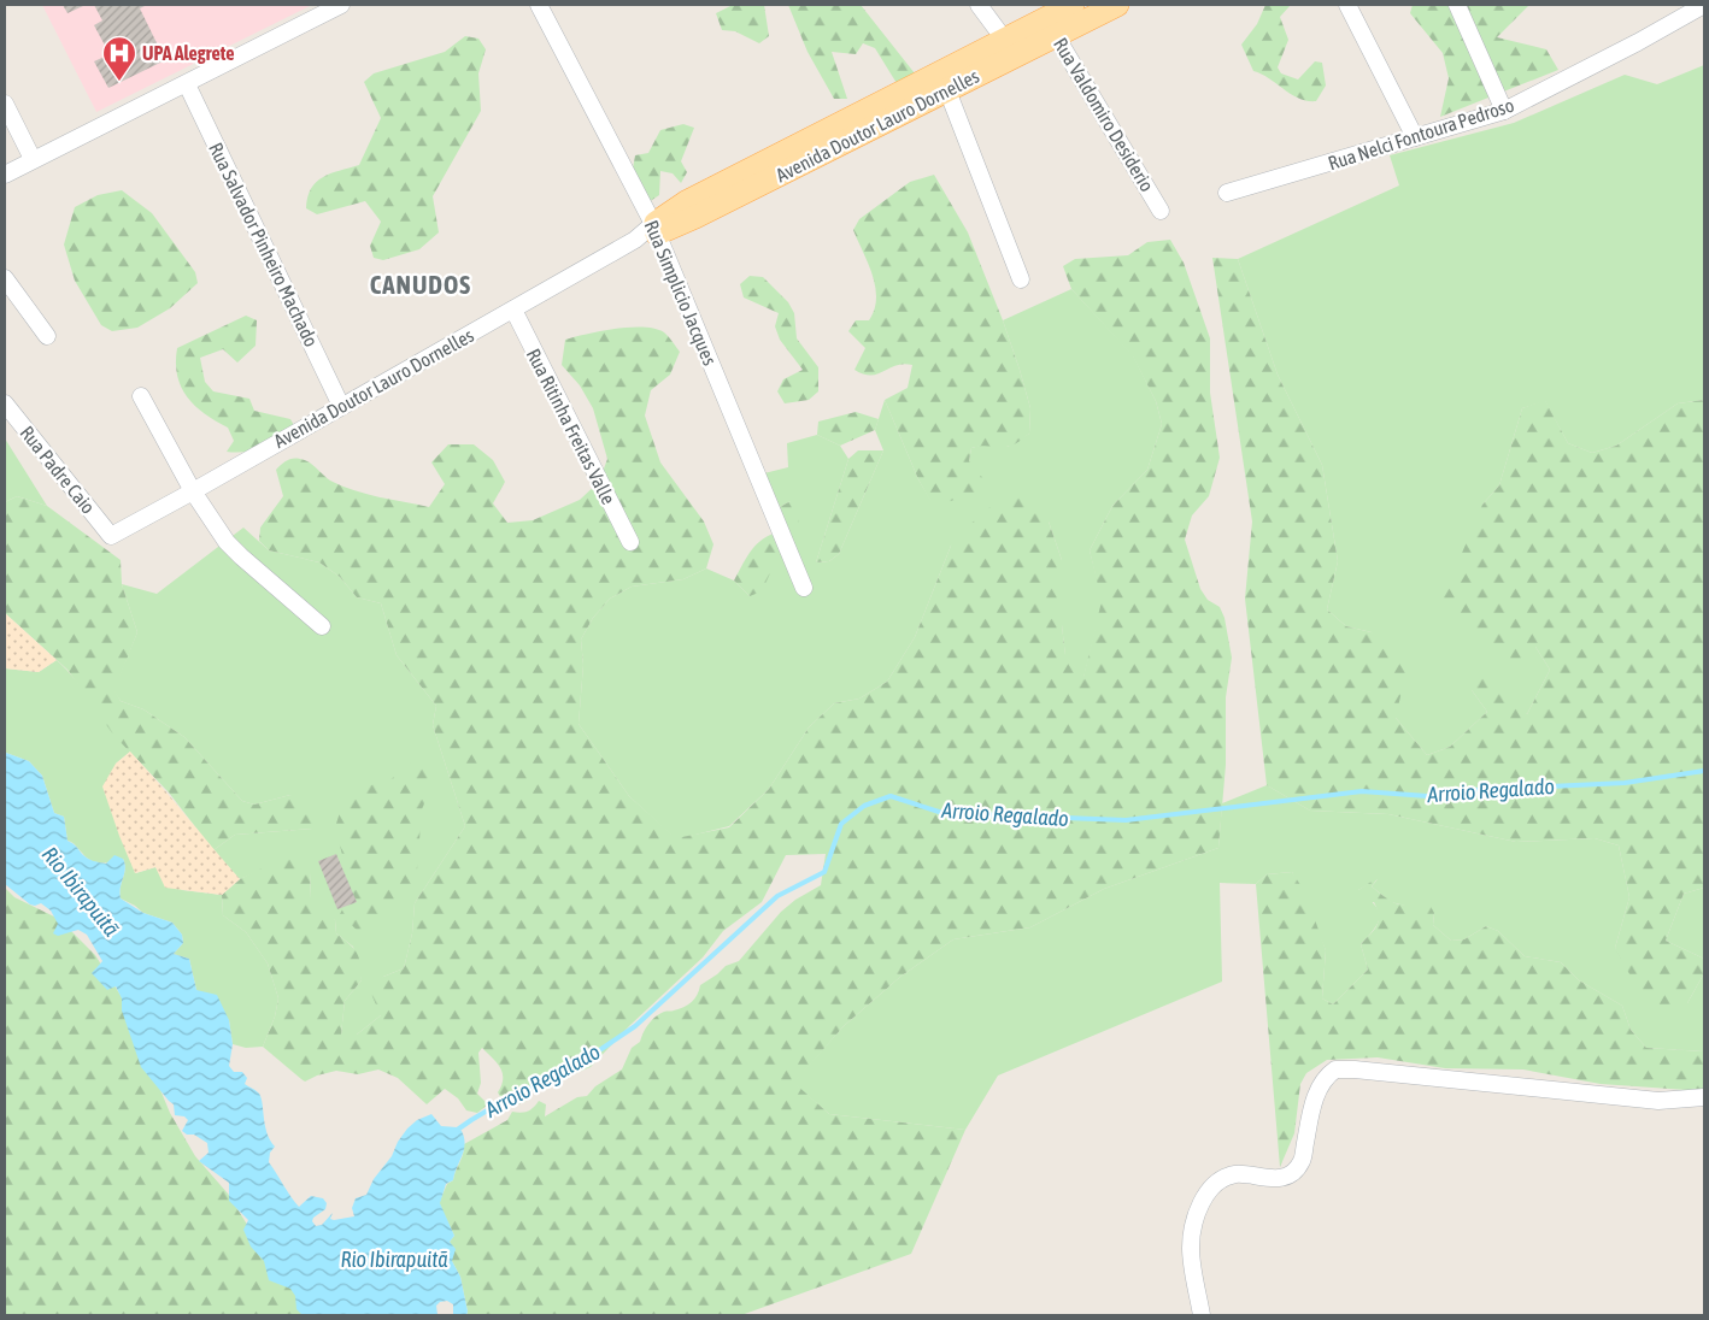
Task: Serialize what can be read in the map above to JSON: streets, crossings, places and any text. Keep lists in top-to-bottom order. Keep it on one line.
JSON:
{"streets":{"main road":["Avenida Doutor Lauro Dornelles"],"street":["Rua Valdomiro Desiderio","Rua Nelci Fontoura Pedroso","Rua Salvador Pinheiro Machado","Rua Simplicio Jacques","Rua Ritinha Freitas Valle","Rua Padre Caio"]},"crossings":[["Rua Valdomiro Desiderio","Avenida Doutor Lauro Dornelles"],["Avenida Doutor Lauro Dornelles","Rua Salvador Pinheiro Machado"],["Avenida Doutor Lauro Dornelles","Rua Simplicio Jacques"],["Avenida Doutor Lauro Dornelles","Rua Ritinha Freitas Valle"],["Avenida Doutor Lauro Dornelles","Rua Padre Caio"]],"districts":["CANUDOS"],"water":["Arroio Regalado","Rio Ibirapuitã"],"places":{"hospital":["UPA Alegrete"]}}
